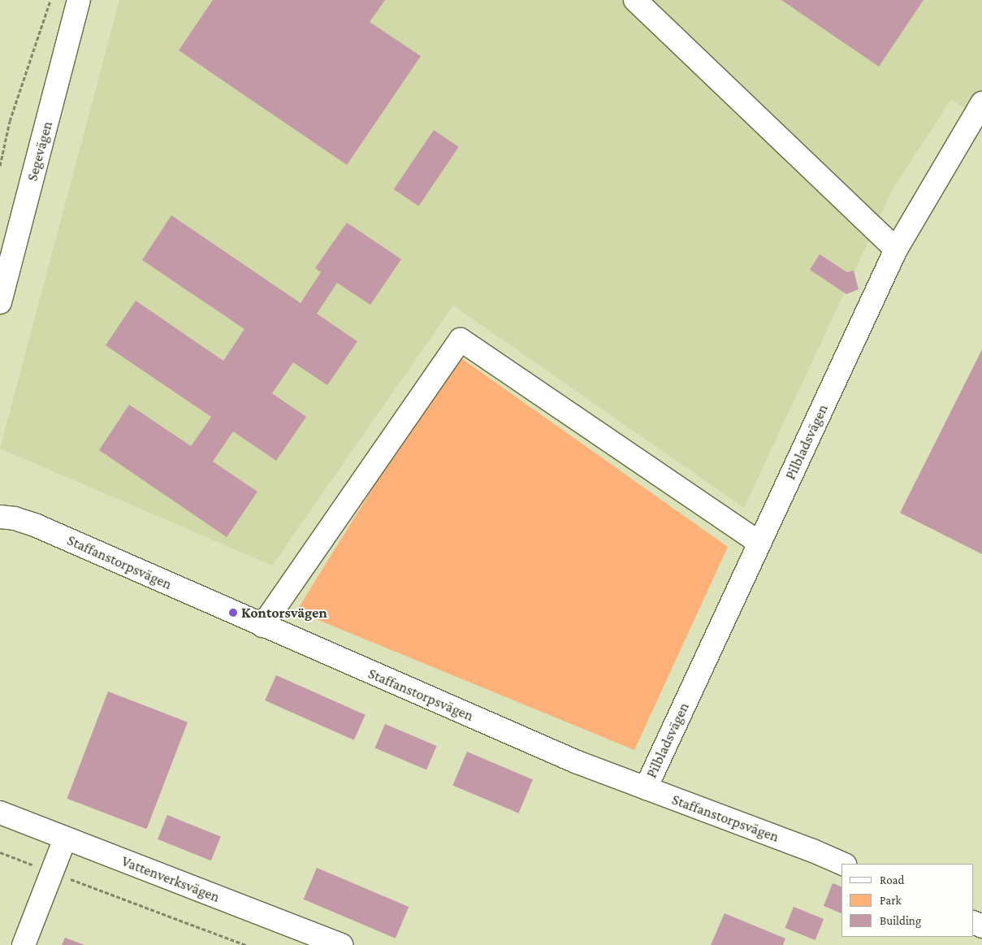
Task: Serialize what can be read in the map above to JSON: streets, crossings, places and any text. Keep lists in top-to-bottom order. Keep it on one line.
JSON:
{"streets":{"street":["Segevägen","Pilbladsvägen","Staffanstorpsvägen","Vattenverksvägen"]},"crossings":[["Pilbladsvägen","Staffanstorpsvägen"]],"places":["Kontorsvägen"],"legend":["Road","Park","Building"]}
